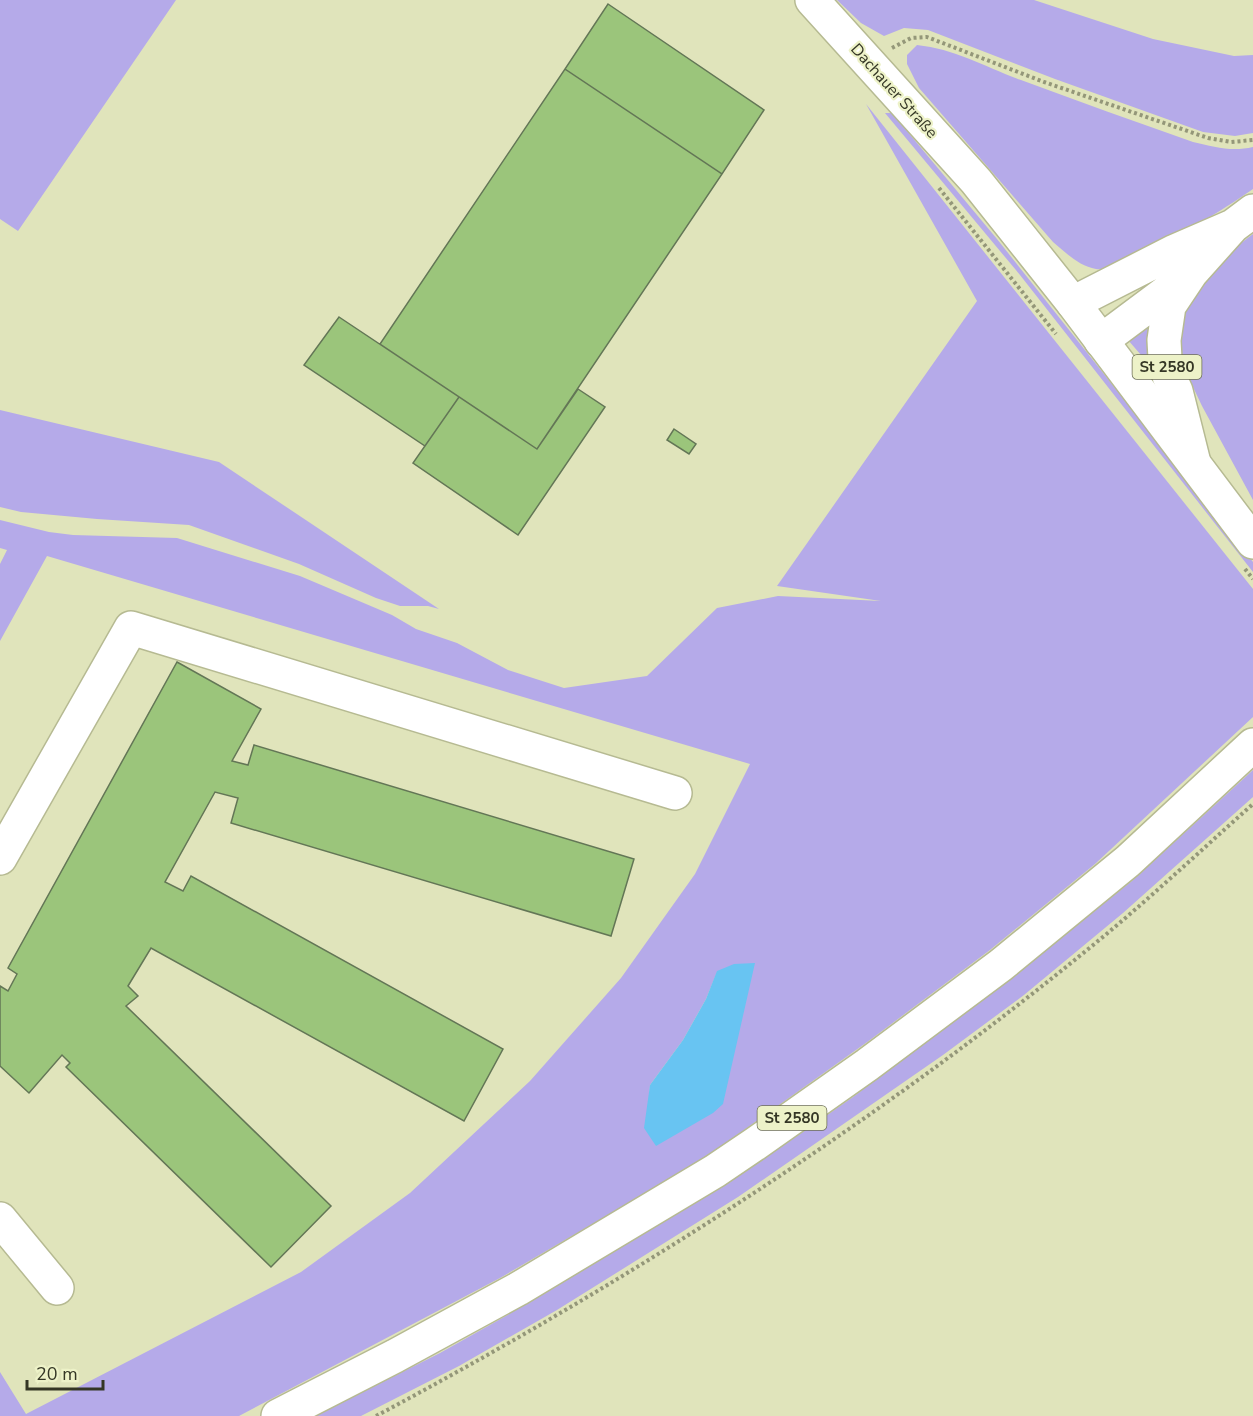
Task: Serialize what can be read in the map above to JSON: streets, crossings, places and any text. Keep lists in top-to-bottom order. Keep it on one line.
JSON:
{"streets":{"main road":["Dachauer Straße","St 2580"]},"crossings":[["Dachauer Straße","St 2580"]],"scale_bar":"20 m"}
